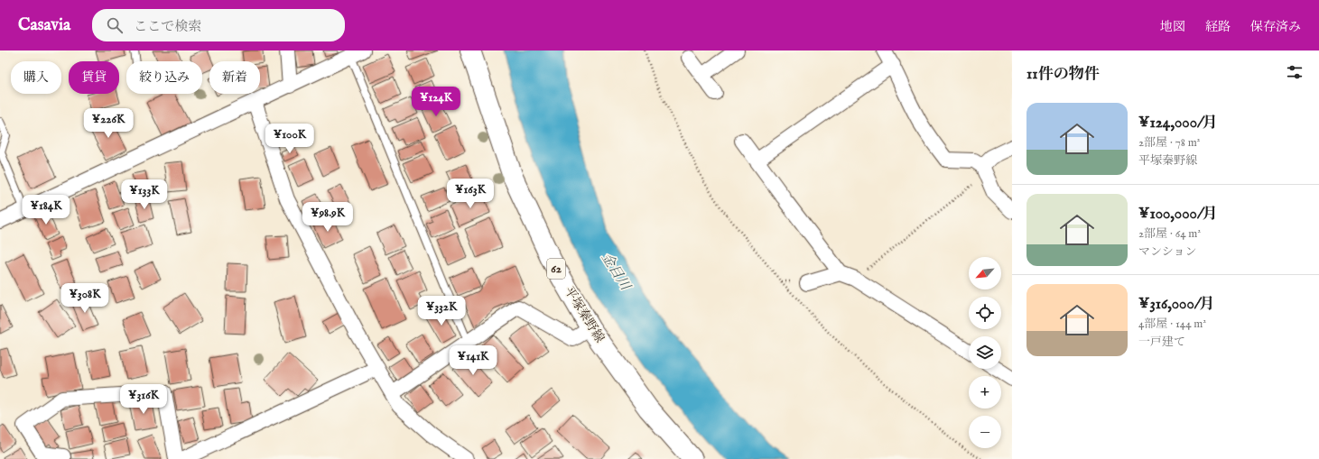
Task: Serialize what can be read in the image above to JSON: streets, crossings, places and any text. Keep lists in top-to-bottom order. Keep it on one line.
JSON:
{"streets":{"main road":["62","平塚秦野線"]},"water":["金目川"],"north":"bottom left","page":{"header":"Casavia","search":"ここで検索","nav":["地図","経路","保存済み"],"heading":"11件の物件","chip":["購入","賃貸","絞り込み","新着"],"price":["¥124K","¥226K","¥100K","¥163K","¥133K","¥184K","¥98.9K","¥308K","¥332K","¥141K","¥316K"],"list":[{"name":"¥124,000/月","note":"2部屋 · 78 m² · 平塚秦野線"},{"name":"¥100,000/月","note":"2部屋 · 64 m² · マンション"},{"name":"¥316,000/月","note":"4部屋 · 144 m² · 一戸建て"}],"map_buttons":["+","−"]}}
